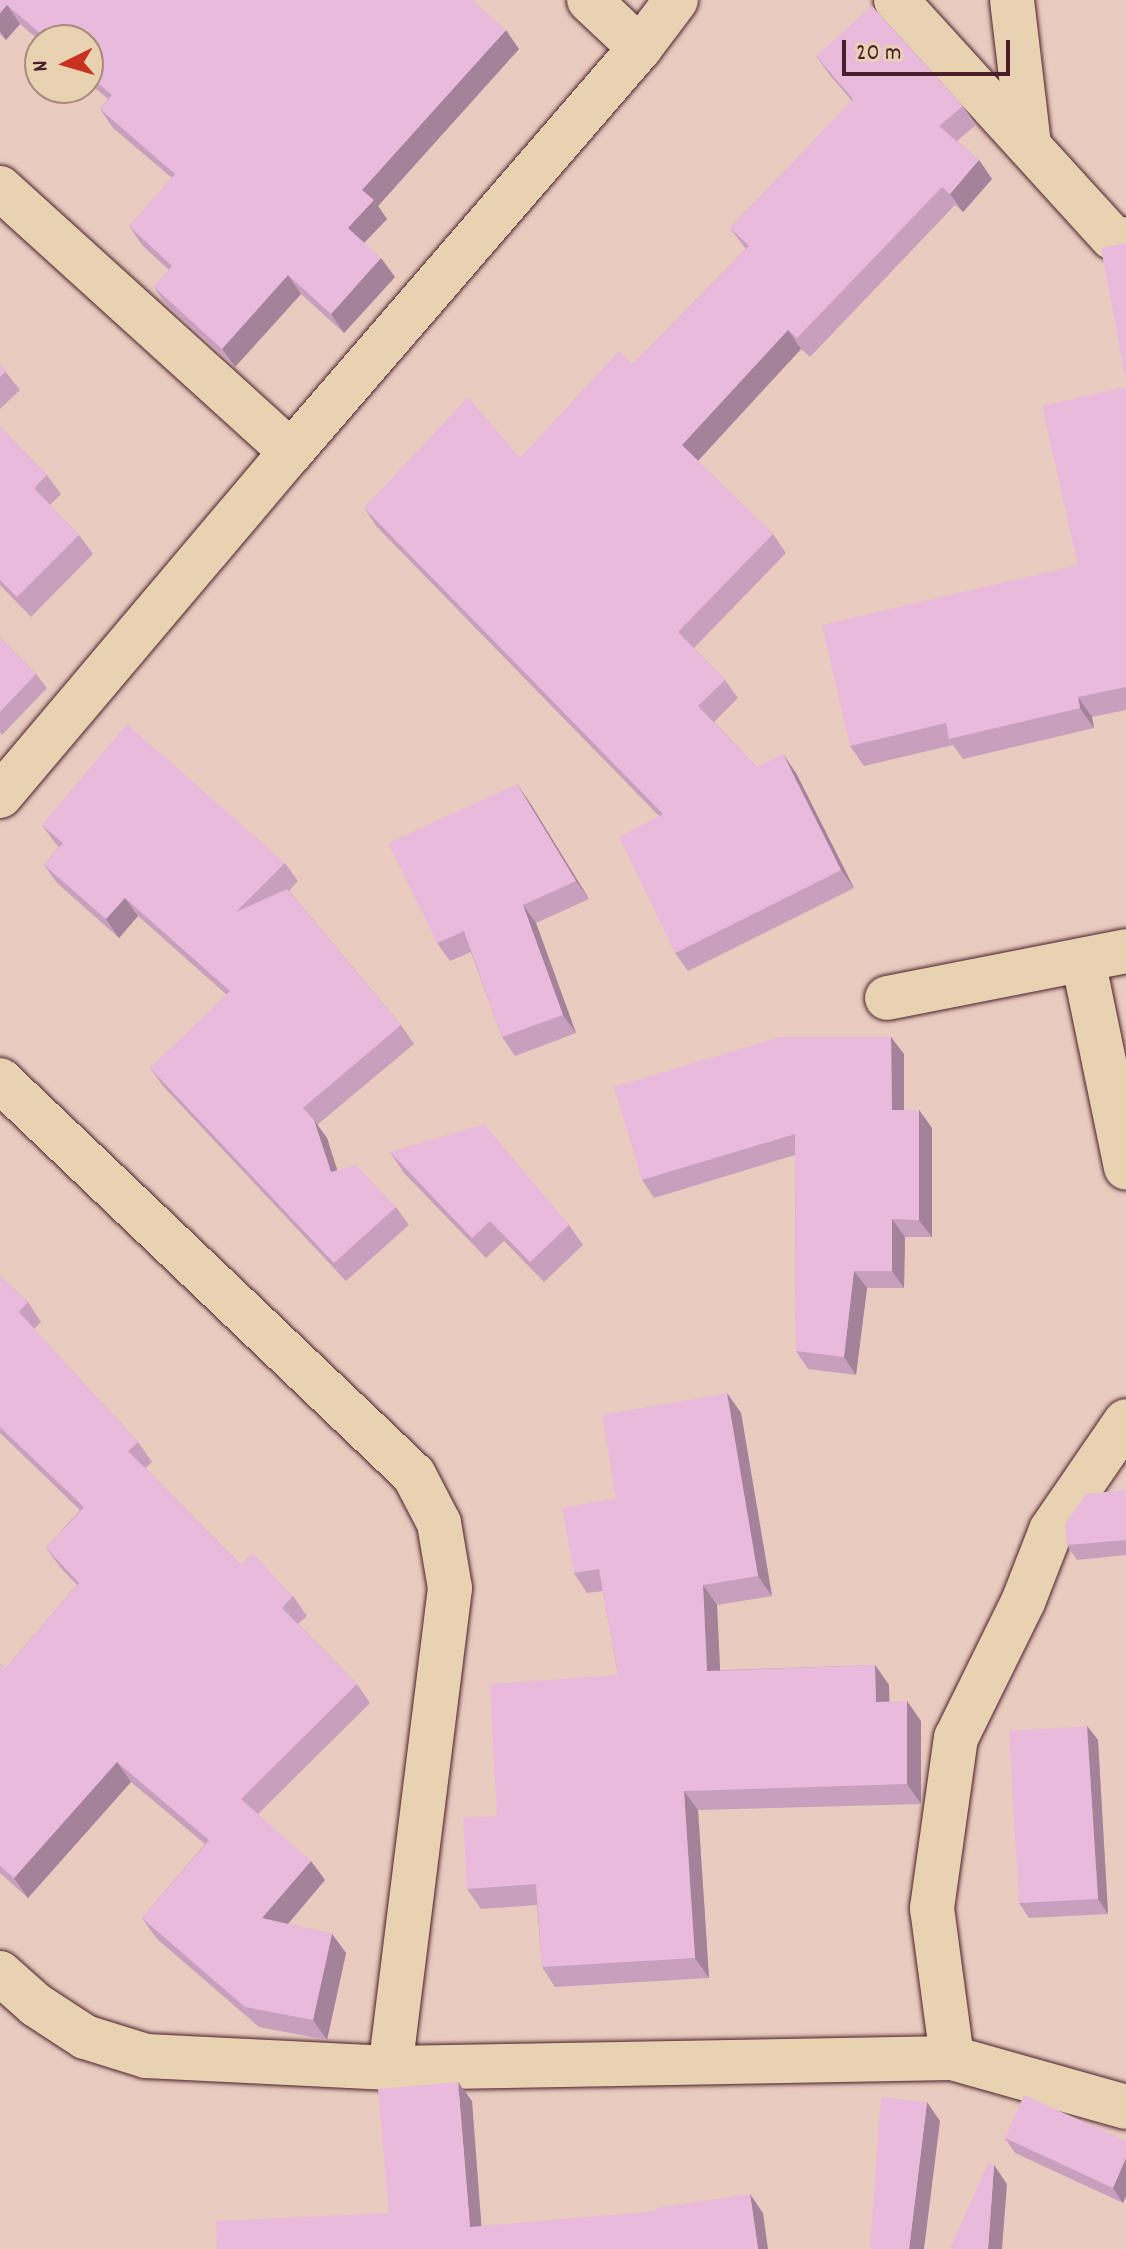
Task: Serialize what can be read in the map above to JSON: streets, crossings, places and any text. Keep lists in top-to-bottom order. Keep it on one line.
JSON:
{"scale_bar":"20 m","north":"left"}
